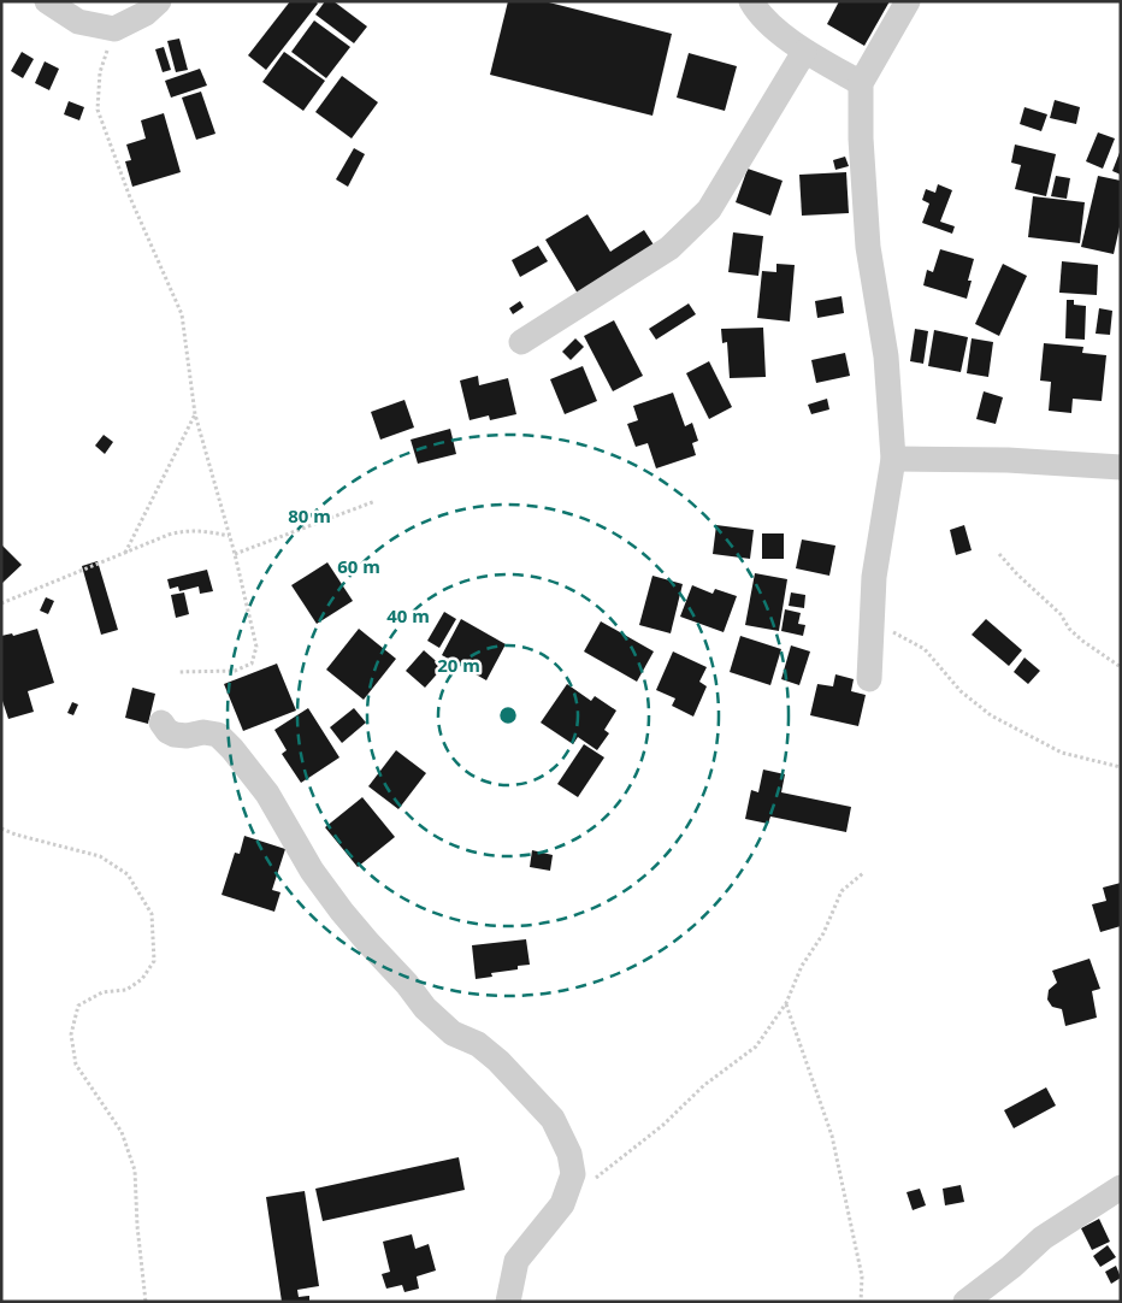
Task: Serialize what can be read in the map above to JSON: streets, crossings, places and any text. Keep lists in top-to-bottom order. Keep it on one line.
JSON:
{"rings":["80 m","60 m","40 m","20 m"]}
